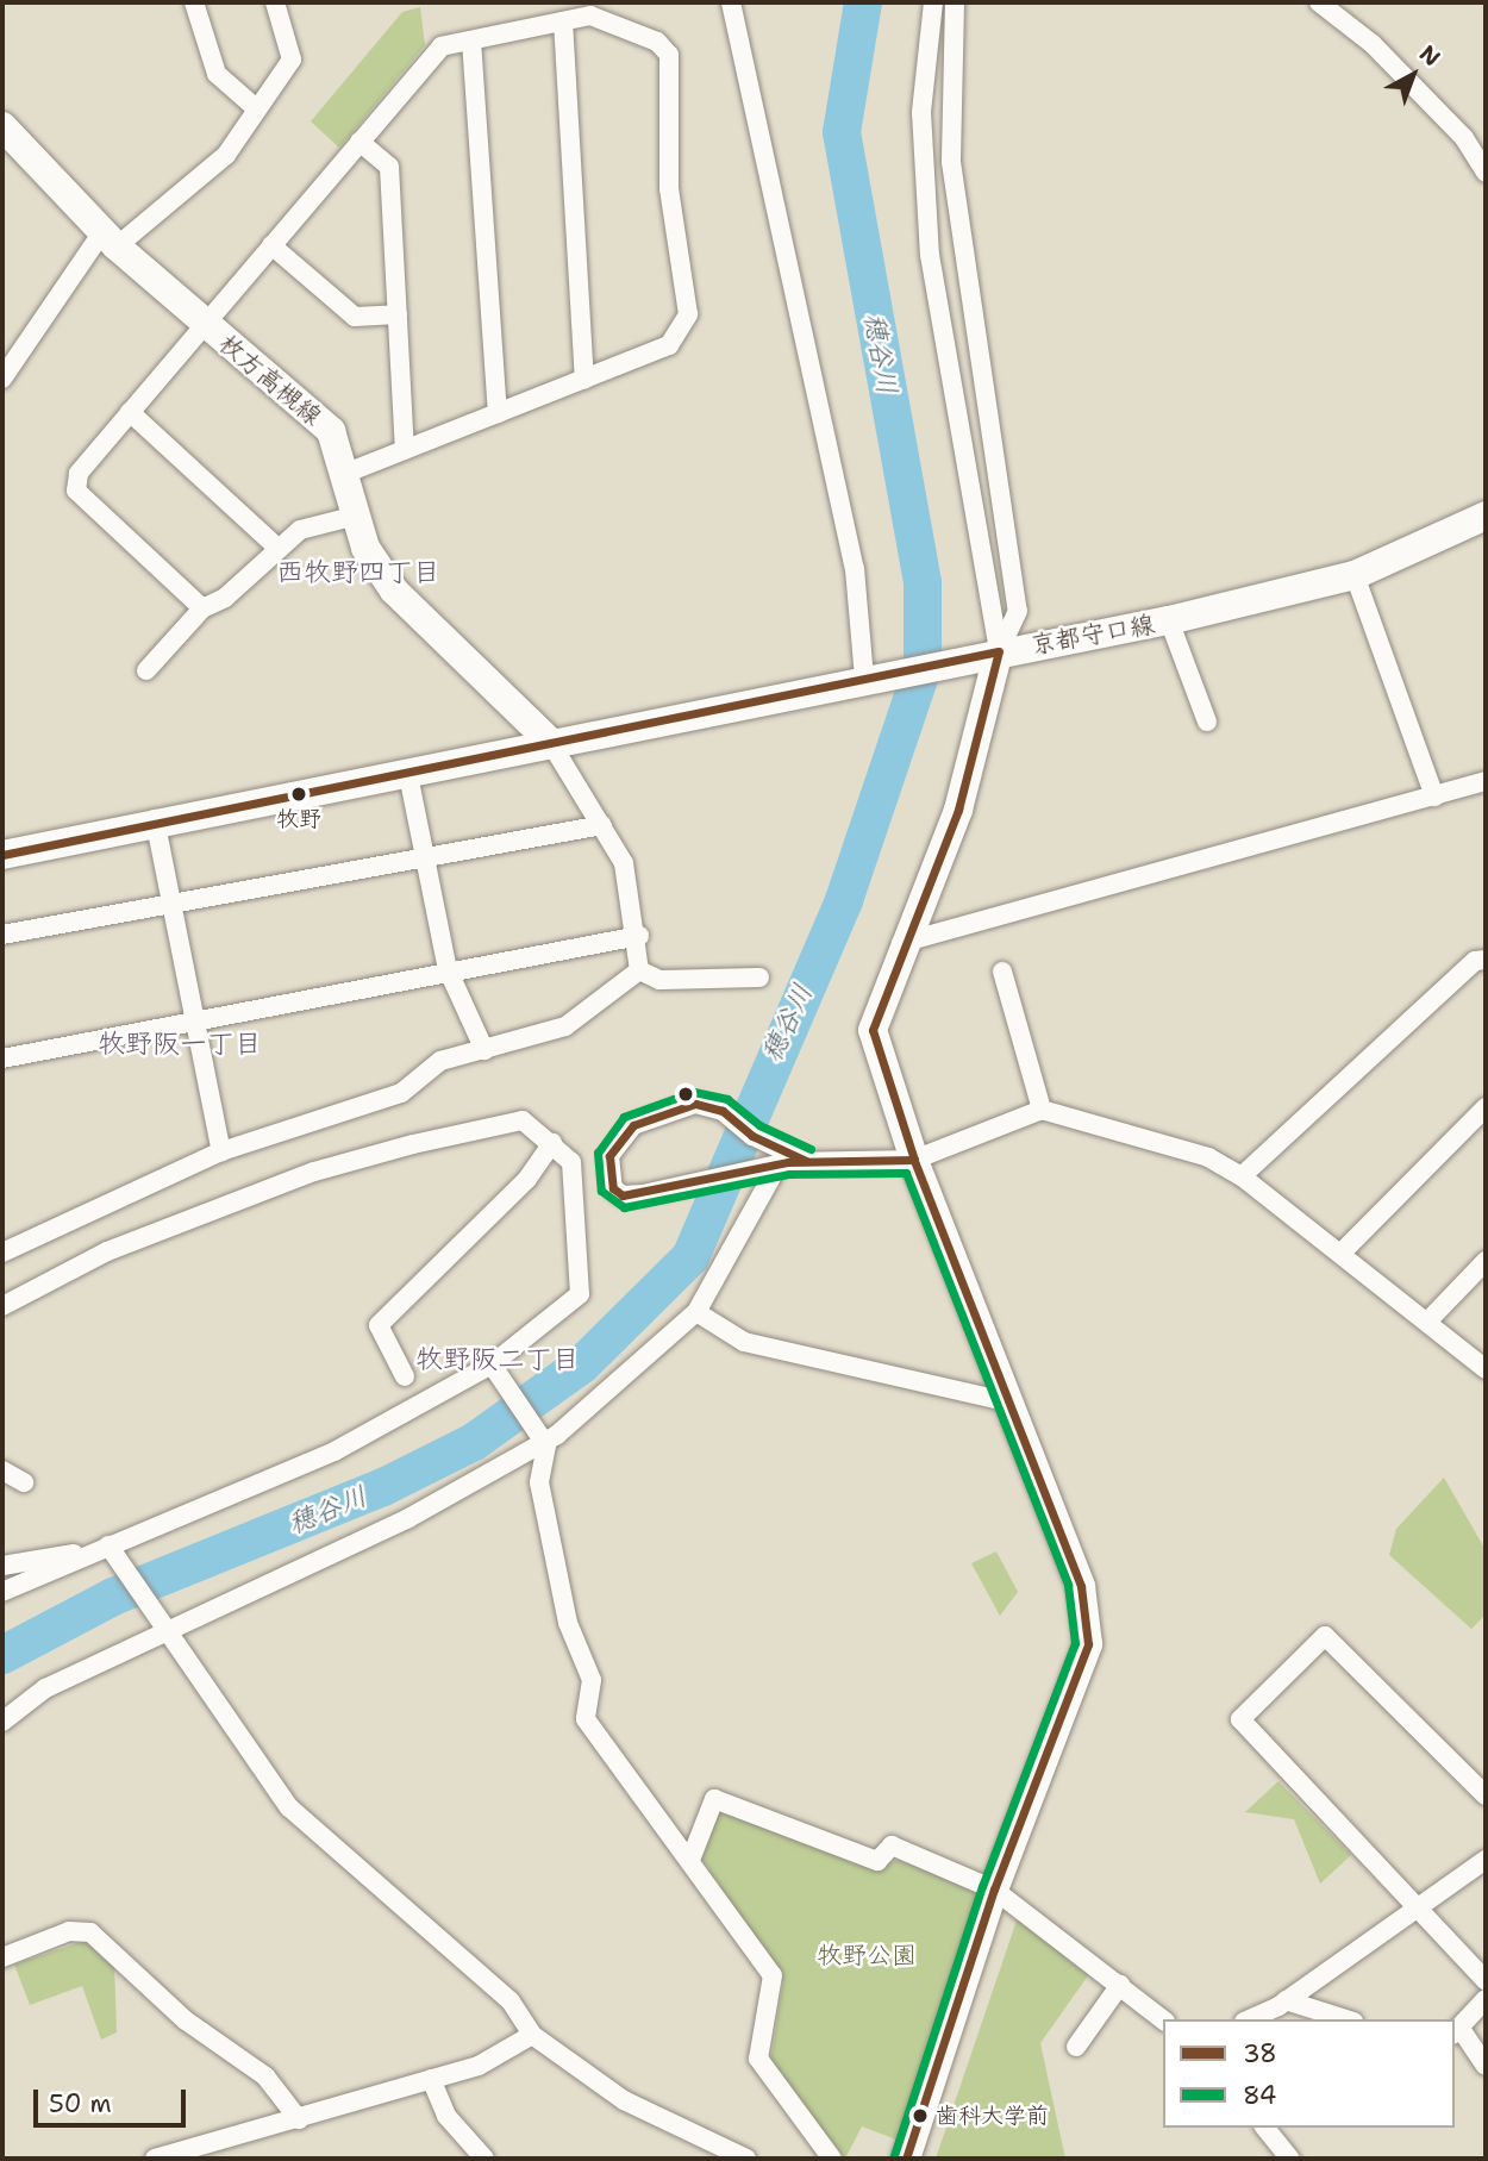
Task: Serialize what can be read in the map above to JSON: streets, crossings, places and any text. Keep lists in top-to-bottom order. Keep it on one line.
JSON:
{"streets":{"main road":["枚方高槻線","京都守口線"]},"crossings":[["枚方高槻線","京都守口線"]],"districts":["西牧野四丁目","牧野阪一丁目","牧野阪二丁目"],"water":["穂谷川"],"parks":["牧野公園"],"places":["牧野","歯科大学前"],"lines":["transit line 38","transit line 84"],"legend":["38","84"],"scale_bar":"50 m","north":"top right"}
